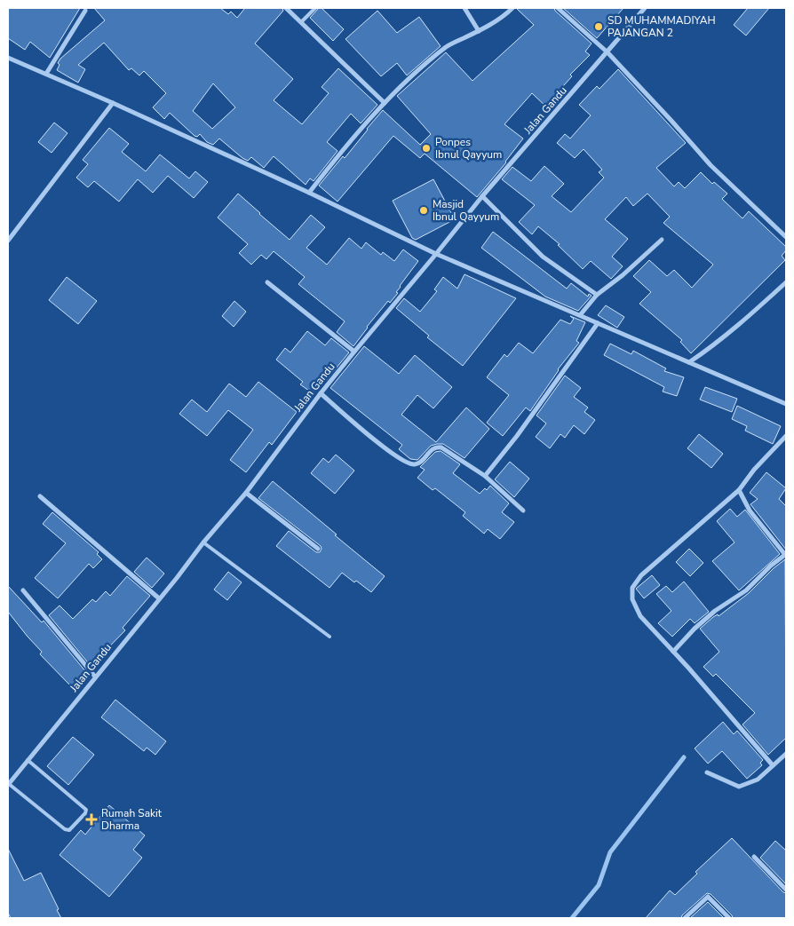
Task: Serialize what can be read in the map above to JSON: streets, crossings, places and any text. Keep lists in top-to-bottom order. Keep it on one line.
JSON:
{"streets":{"street":["Jalan Gandu"]},"places":{"other":["SD MUHAMMADIYAH PAJANGAN 2","Ponpes Ibnul Qayyum","Masjid Ibnul Qayyum"],"health":["Rumah Sakit Dharma"]}}
